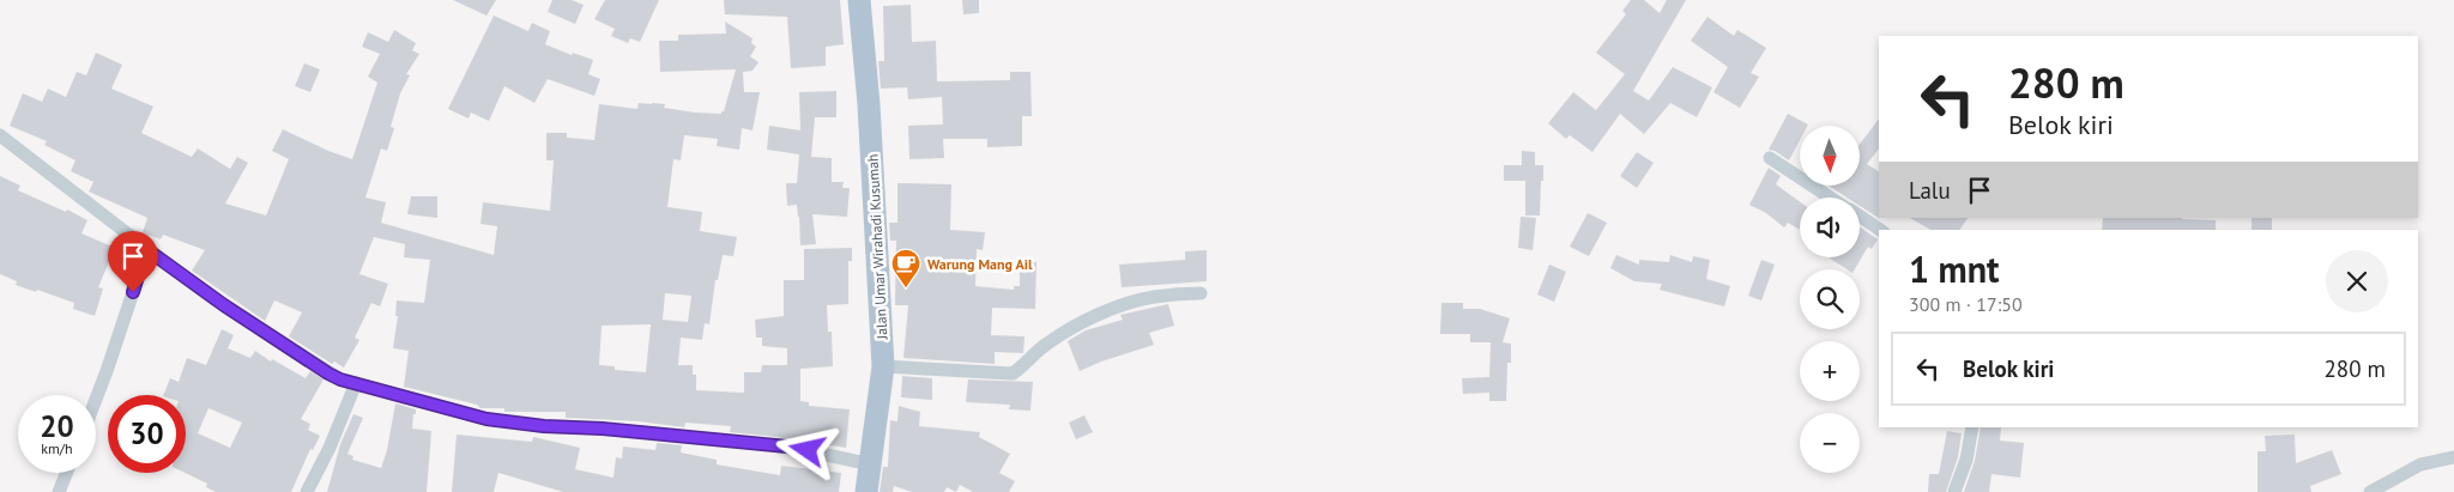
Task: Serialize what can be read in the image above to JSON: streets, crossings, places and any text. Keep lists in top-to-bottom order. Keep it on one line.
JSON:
{"streets":{"main road":["Jalan Umar Wirahadi Kusumah"]},"places":{"cafe":["Warung Mang Ail"]},"north":"bottom","page":{"turn":["280 m","Belok kiri"],"map_buttons":["+","−"],"then":"Lalu","heading":["1 mnt","300 m · 17:50"],"list":[{"name":"Belok kiri","value":"280 m"}],"speed":"20 km/h","limit":"30"}}
